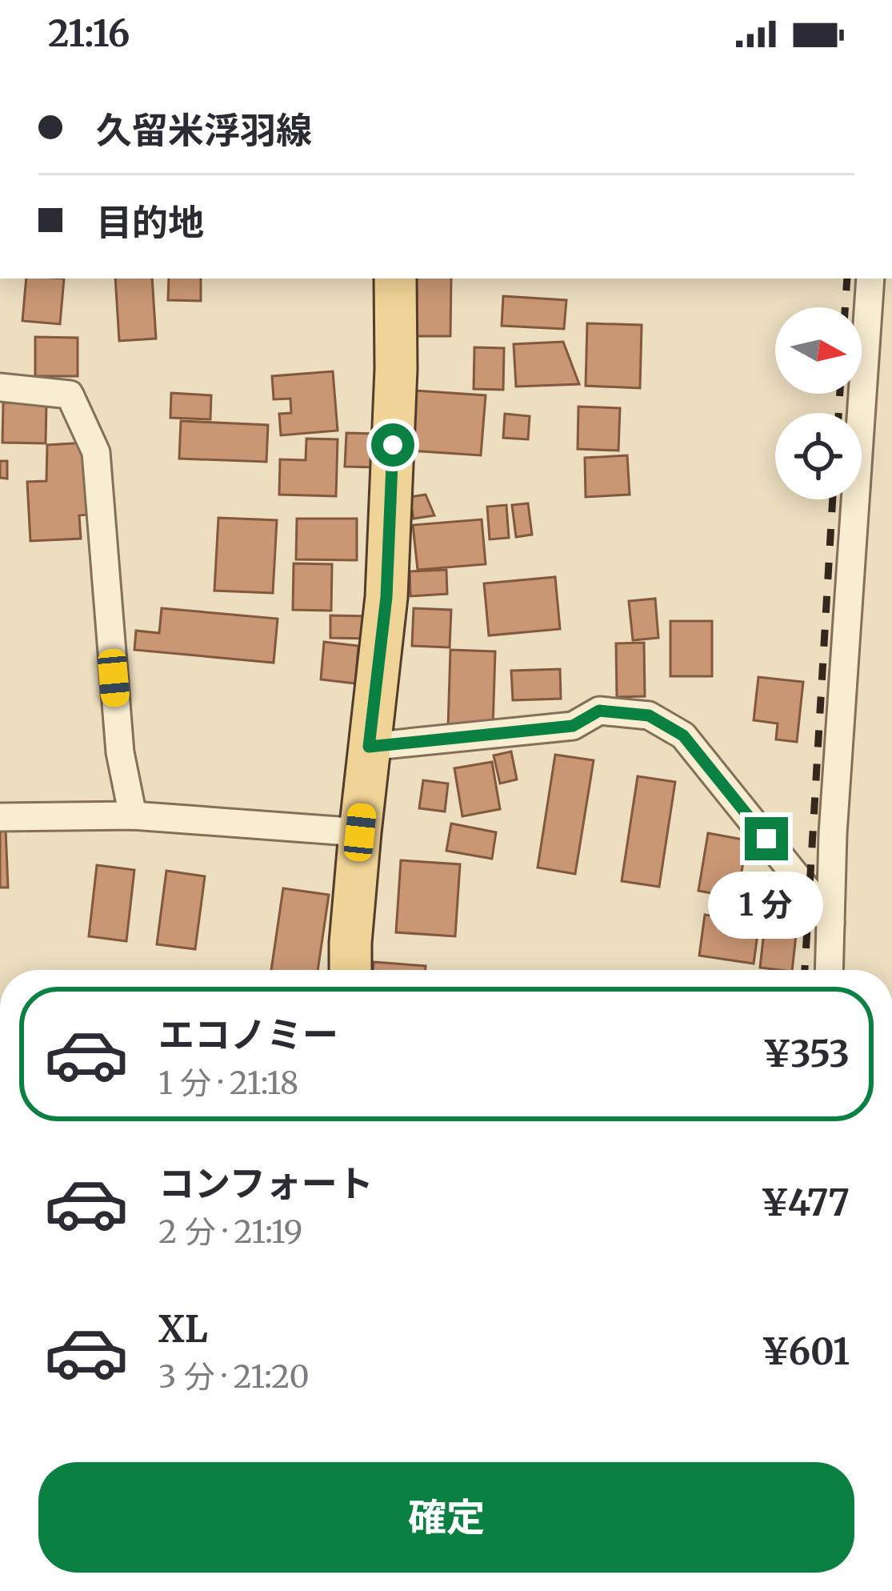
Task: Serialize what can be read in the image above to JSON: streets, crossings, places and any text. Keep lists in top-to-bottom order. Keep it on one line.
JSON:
{"north":"right","page":{"status":"21:16","banner":["久留米浮羽線","目的地"],"bubble":"1 分","list":[{"name":"エコノミー","note":"1 分 · 21:18","value":"¥353"},{"name":"コンフォート","note":"2 分 · 21:19","value":"¥477"},{"name":"XL","note":"3 分 · 21:20","value":"¥601"}],"buttons":"確定"}}
